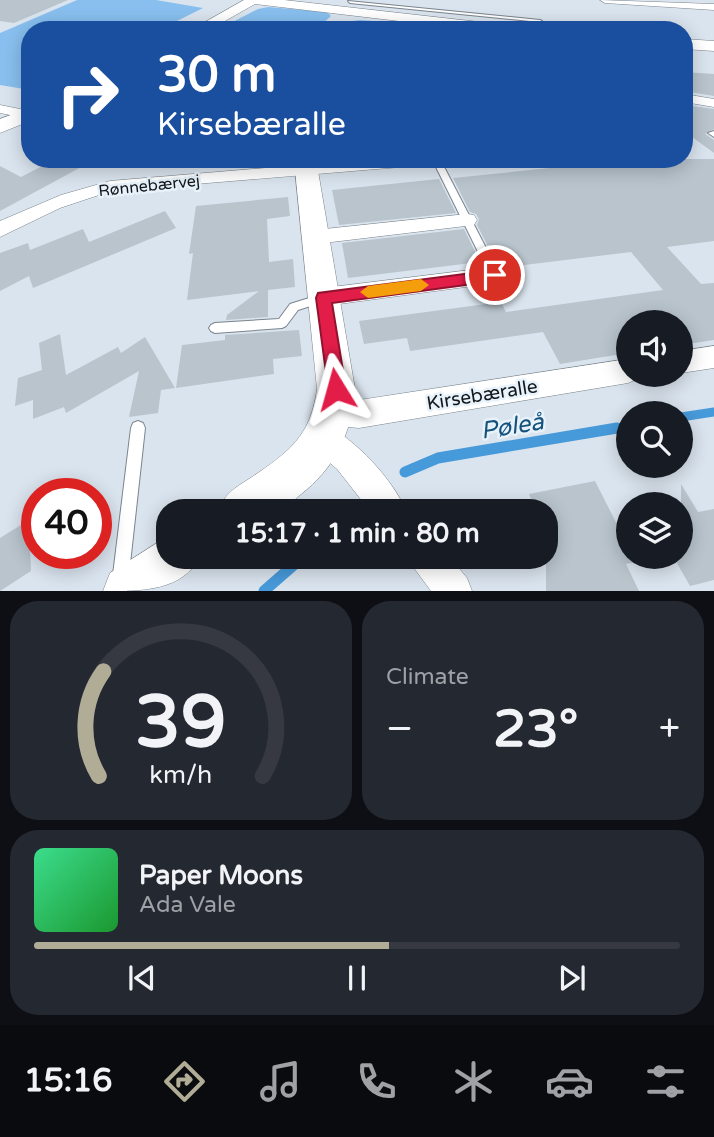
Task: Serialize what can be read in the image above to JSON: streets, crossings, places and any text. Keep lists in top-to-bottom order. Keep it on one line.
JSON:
{"streets":{"street":["Rønnebærvej","Kirsebæralle"]},"water":["Pøleå"],"page":{"turn":["30 m","Kirsebæralle"],"limit":"40","trip":"15:17 · 1 min · 80 m","tile":"Climate","heat":["−","23°","+"],"song":["Paper Moons","Ada Vale"],"tabs":"15:16","gauge":["39","km/h"]}}
